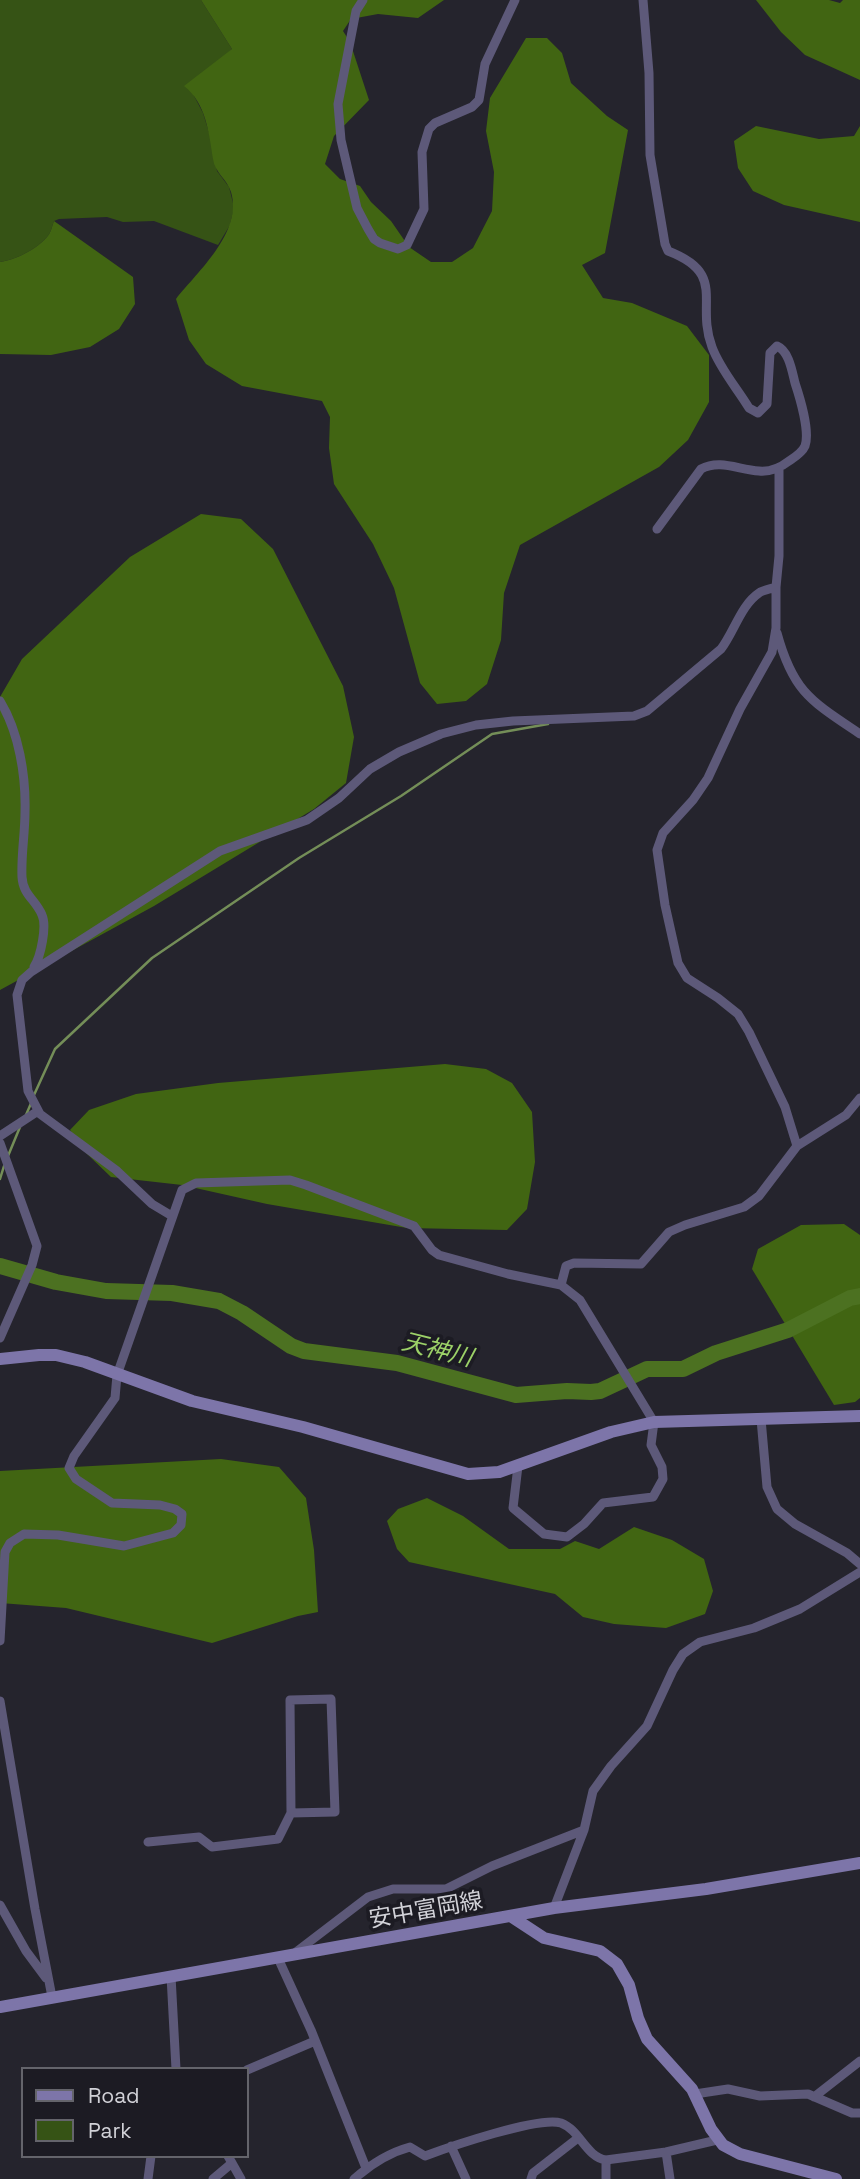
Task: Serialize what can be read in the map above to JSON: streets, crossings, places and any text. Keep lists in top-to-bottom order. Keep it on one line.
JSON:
{"streets":{"main road":["安中富岡線"]},"water":["天神川"],"legend":["Road","Park"]}
